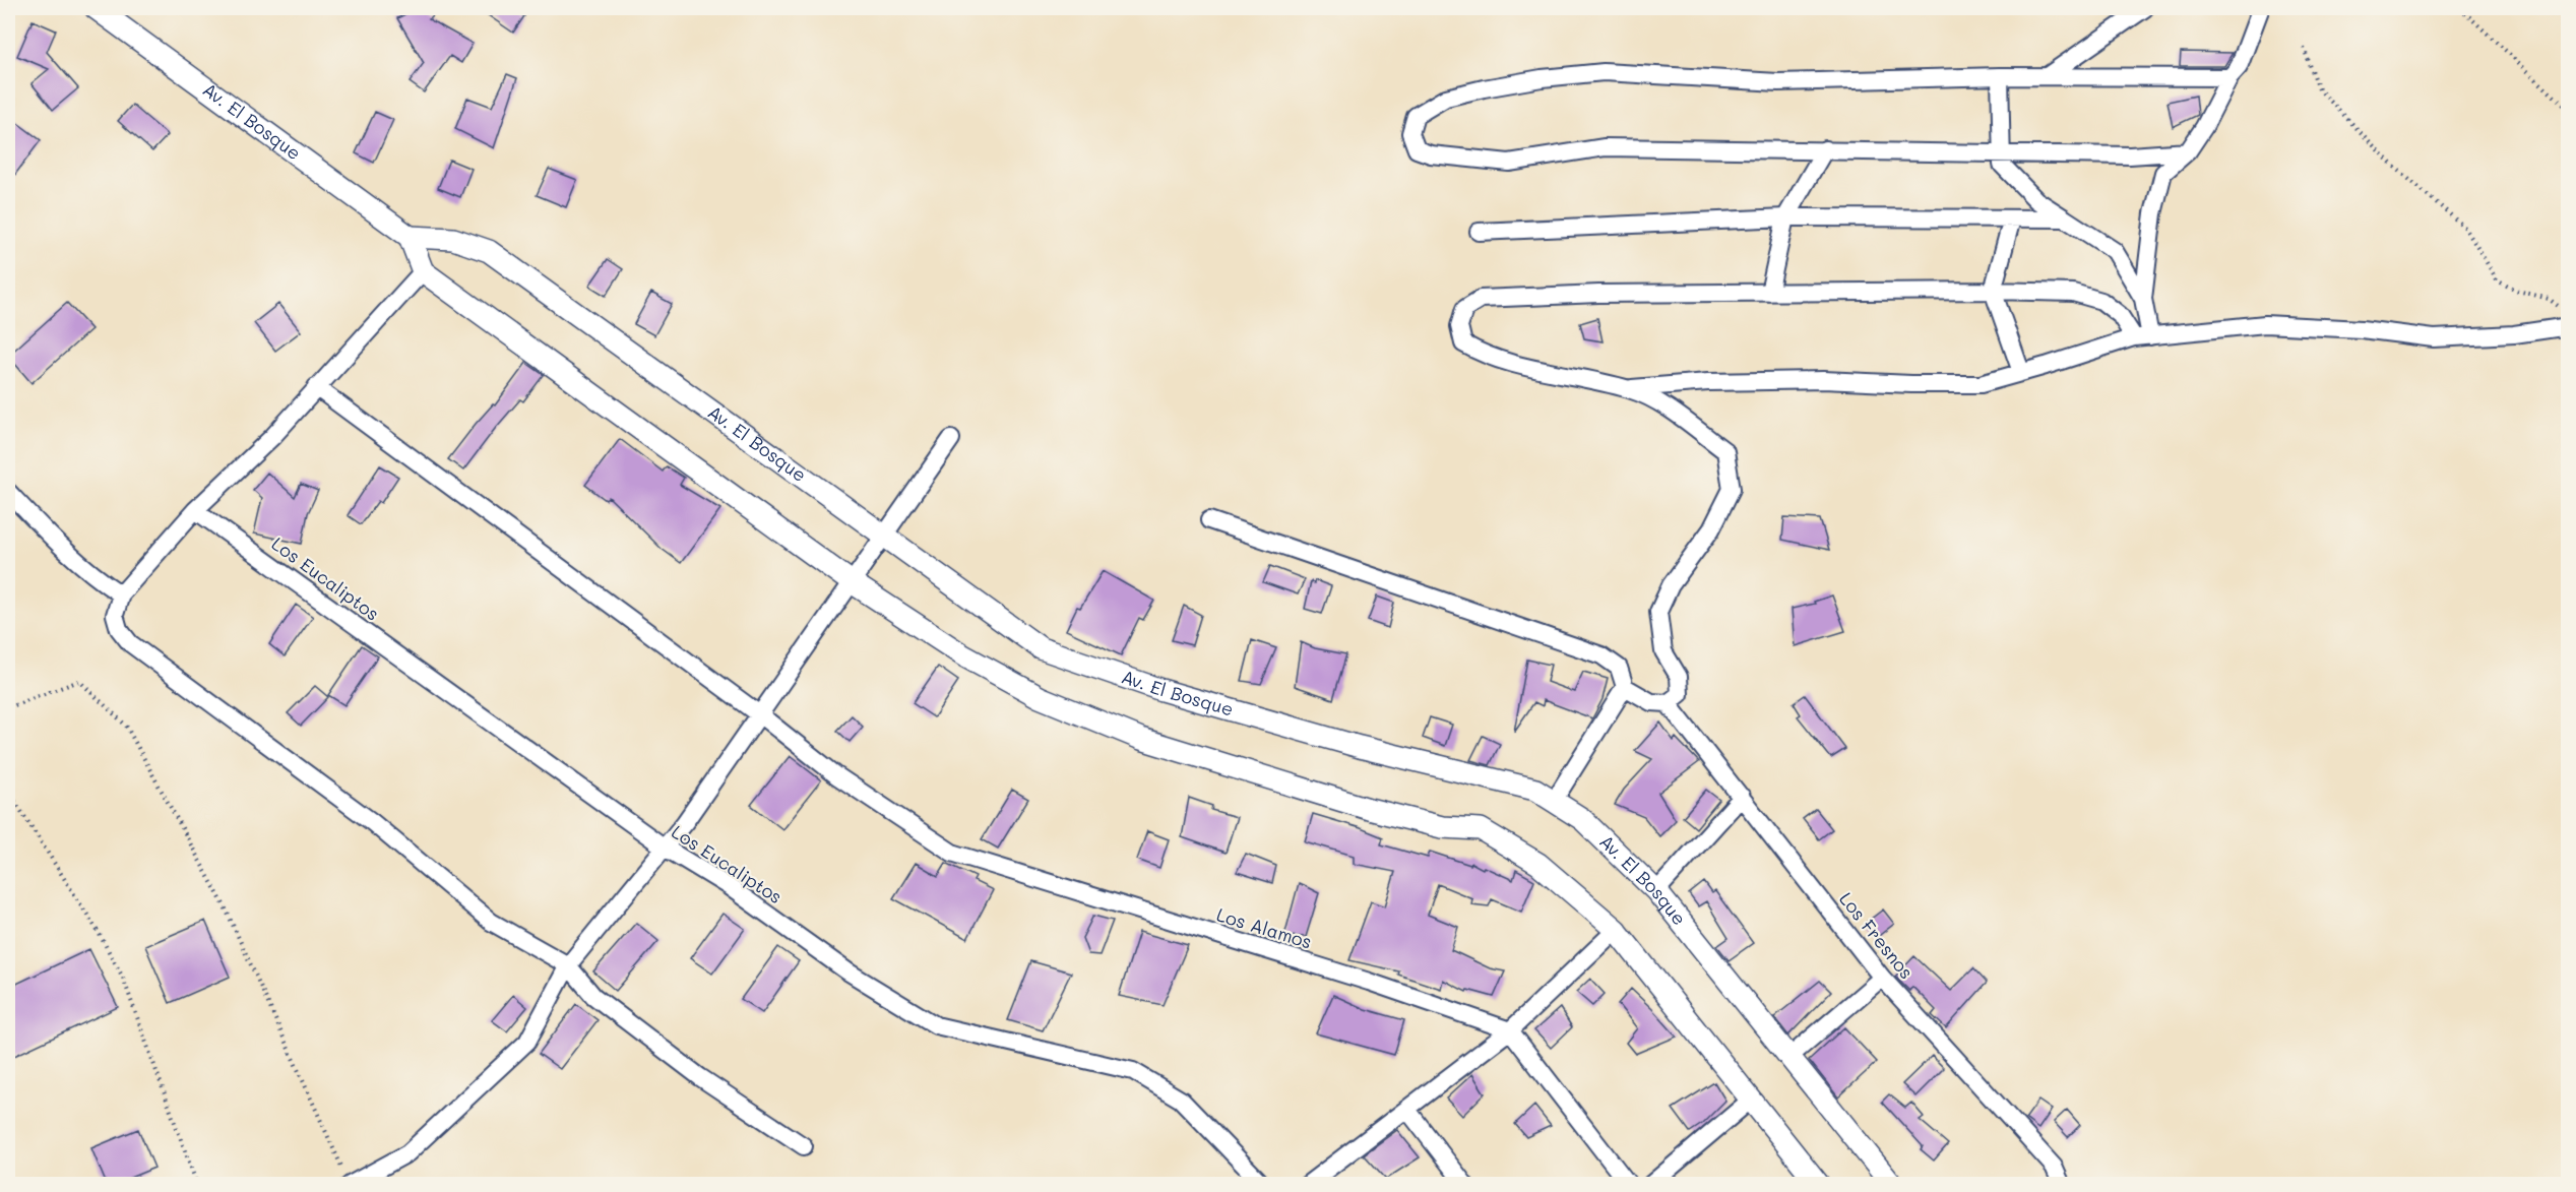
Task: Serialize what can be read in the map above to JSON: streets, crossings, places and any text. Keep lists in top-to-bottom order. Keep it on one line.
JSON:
{"streets":{"street":["Av. El Bosque","Los Eucaliptos","Los Alamos","Los Fresnos"]}}
